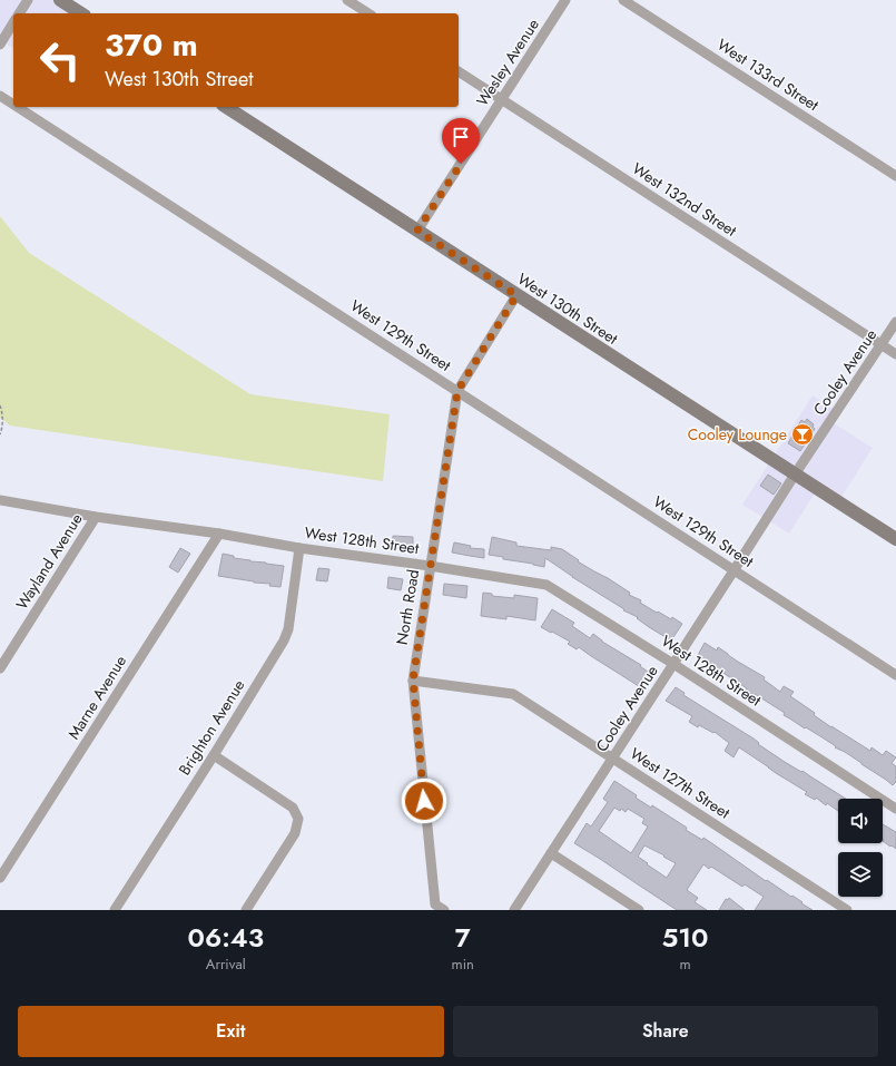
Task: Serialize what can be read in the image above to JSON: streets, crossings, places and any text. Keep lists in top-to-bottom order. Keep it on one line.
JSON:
{"streets":{"main road":["West 130th Street"],"street":["Wesley Avenue","West 133rd Street","West 132nd Street","West 129th Street","Cooley Avenue","West 128th Street","Wayland Avenue","North Road","Marne Avenue","Brighton Avenue","West 127th Street"]},"crossings":[["Wesley Avenue","West 132nd Street"],["Wesley Avenue","West 130th Street"],["West 132nd Street","Cooley Avenue"],["West 130th Street","Cooley Avenue"],["West 130th Street","North Road"],["West 129th Street","Cooley Avenue"],["West 129th Street","North Road"],["Cooley Avenue","West 128th Street"],["Cooley Avenue","West 127th Street"],["West 128th Street","Wayland Avenue"],["West 128th Street","North Road"],["West 128th Street","Marne Avenue"],["West 128th Street","Brighton Avenue"],["North Road","West 127th Street"]],"places":{"bar":["Cooley Lounge"]},"page":{"turn":["370 m","West 130th Street"],"eta":["06:43","Arrival","7","min","510","m"],"buttons":["Exit","Share"]}}
